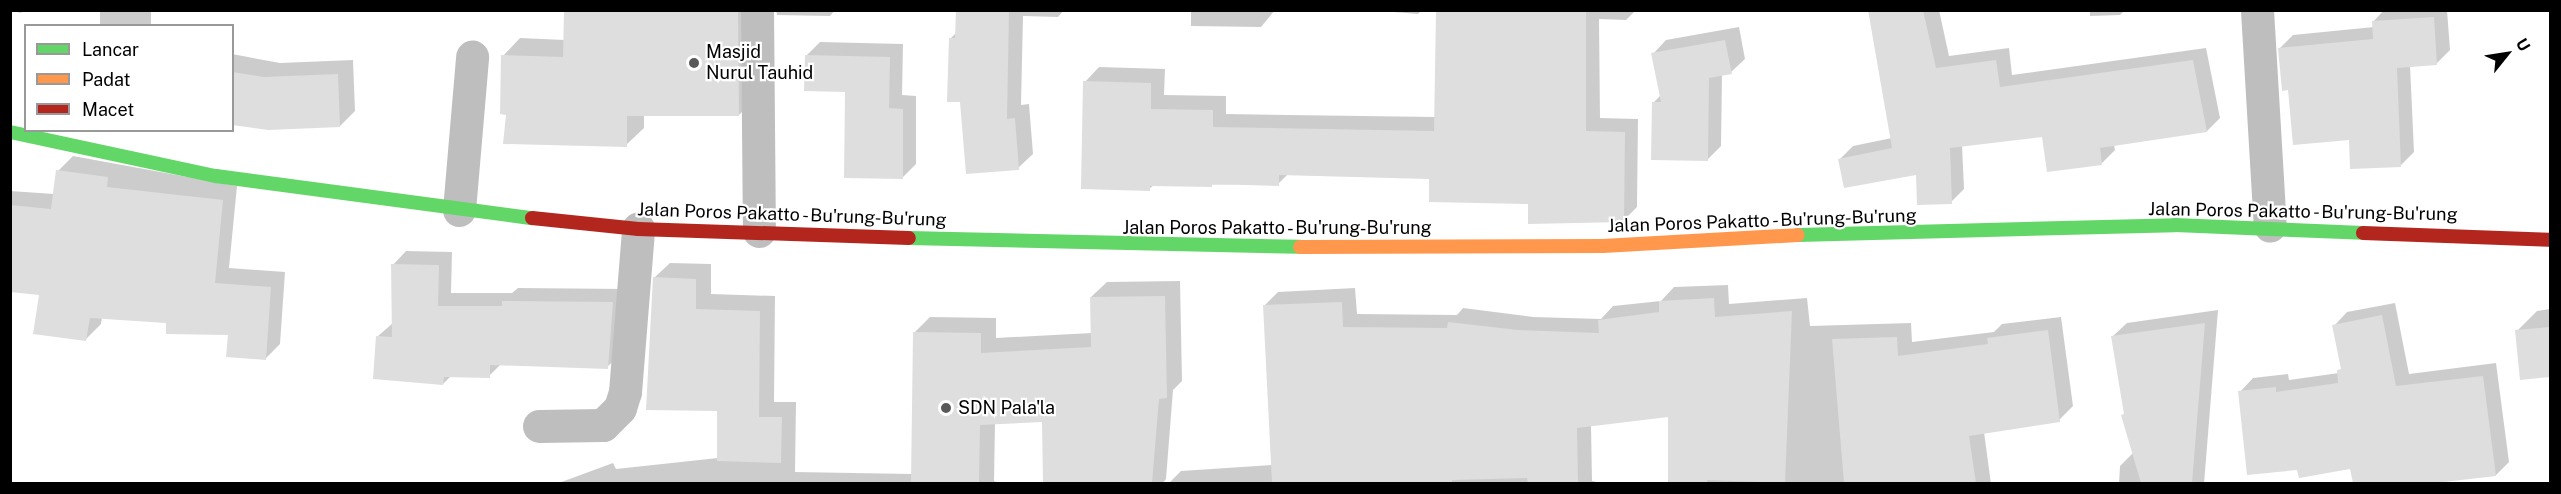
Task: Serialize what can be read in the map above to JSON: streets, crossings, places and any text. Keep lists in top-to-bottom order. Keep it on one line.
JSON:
{"streets":{"main road":["Jalan Poros Pakatto - Bu'rung-Bu'rung"]},"places":["Masjid Nurul Tauhid","SDN Pala'la"],"legend":["Lancar","Padat","Macet"],"north":"top right"}
